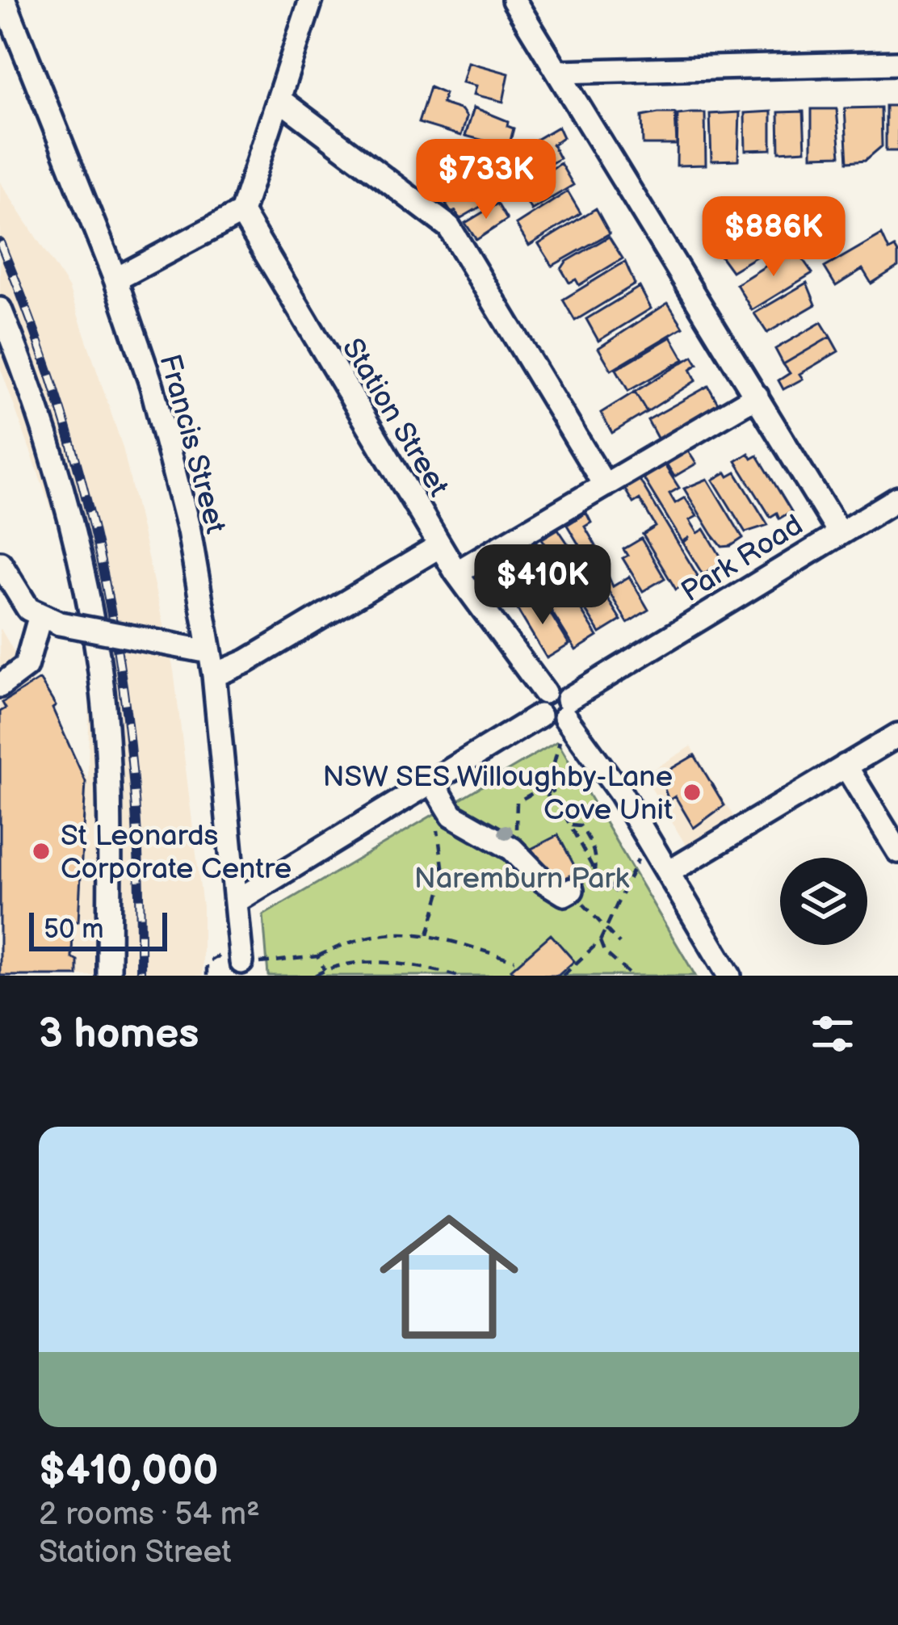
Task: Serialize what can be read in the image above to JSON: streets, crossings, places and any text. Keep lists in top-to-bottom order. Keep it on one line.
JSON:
{"streets":{"street":["Station Street","Francis Street","Park Road"]},"crossings":[["Station Street","Park Road"]],"parks":["Naremburn Park"],"places":["NSW SES Willoughby-Lane Cove Unit","St Leonards Corporate Centre"],"scale_bar":"50 m","page":{"price":["$733K","$886K","$410K"],"scale":"50 m","heading":"3 homes","list":[{"name":"$410,000","note":"2 rooms · 54 m² · Station Street"}]}}
